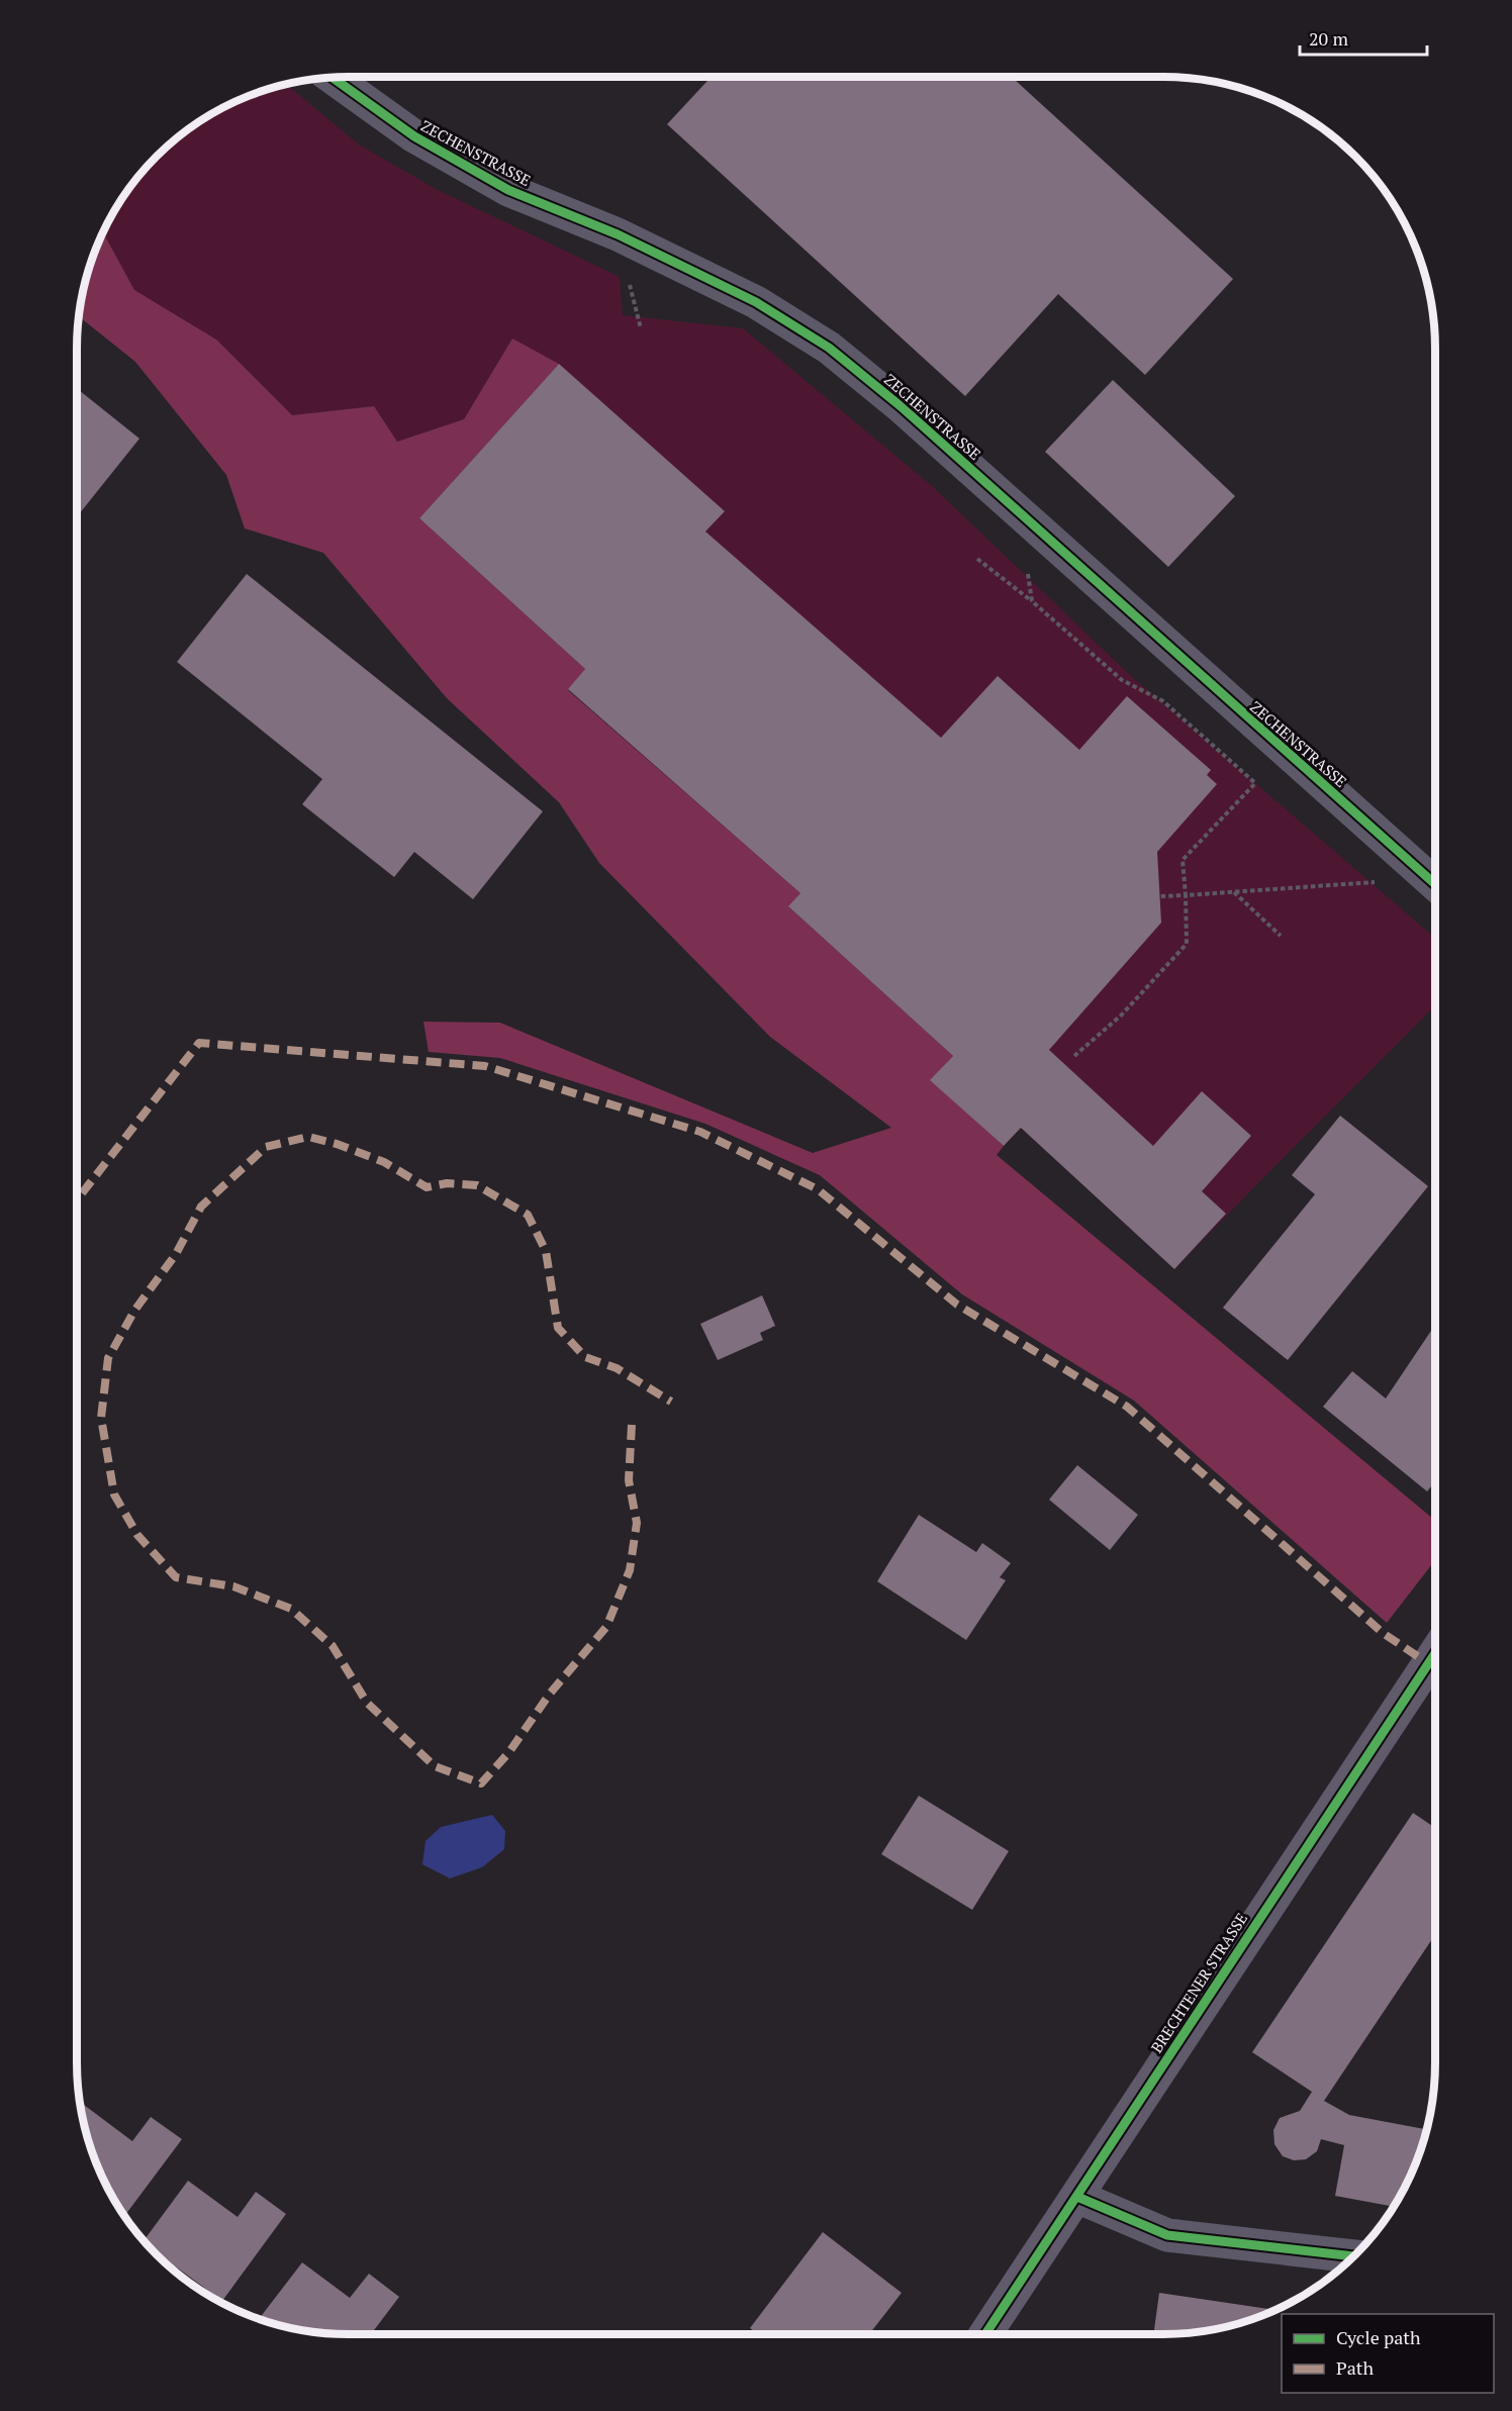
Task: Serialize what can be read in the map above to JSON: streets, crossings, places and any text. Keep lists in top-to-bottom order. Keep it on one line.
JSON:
{"streets":{"main road":["BRECHTENER STRASSE"],"street":["ZECHENSTRASSE"]},"legend":["Cycle path","Path"],"scale_bar":"20 m"}
